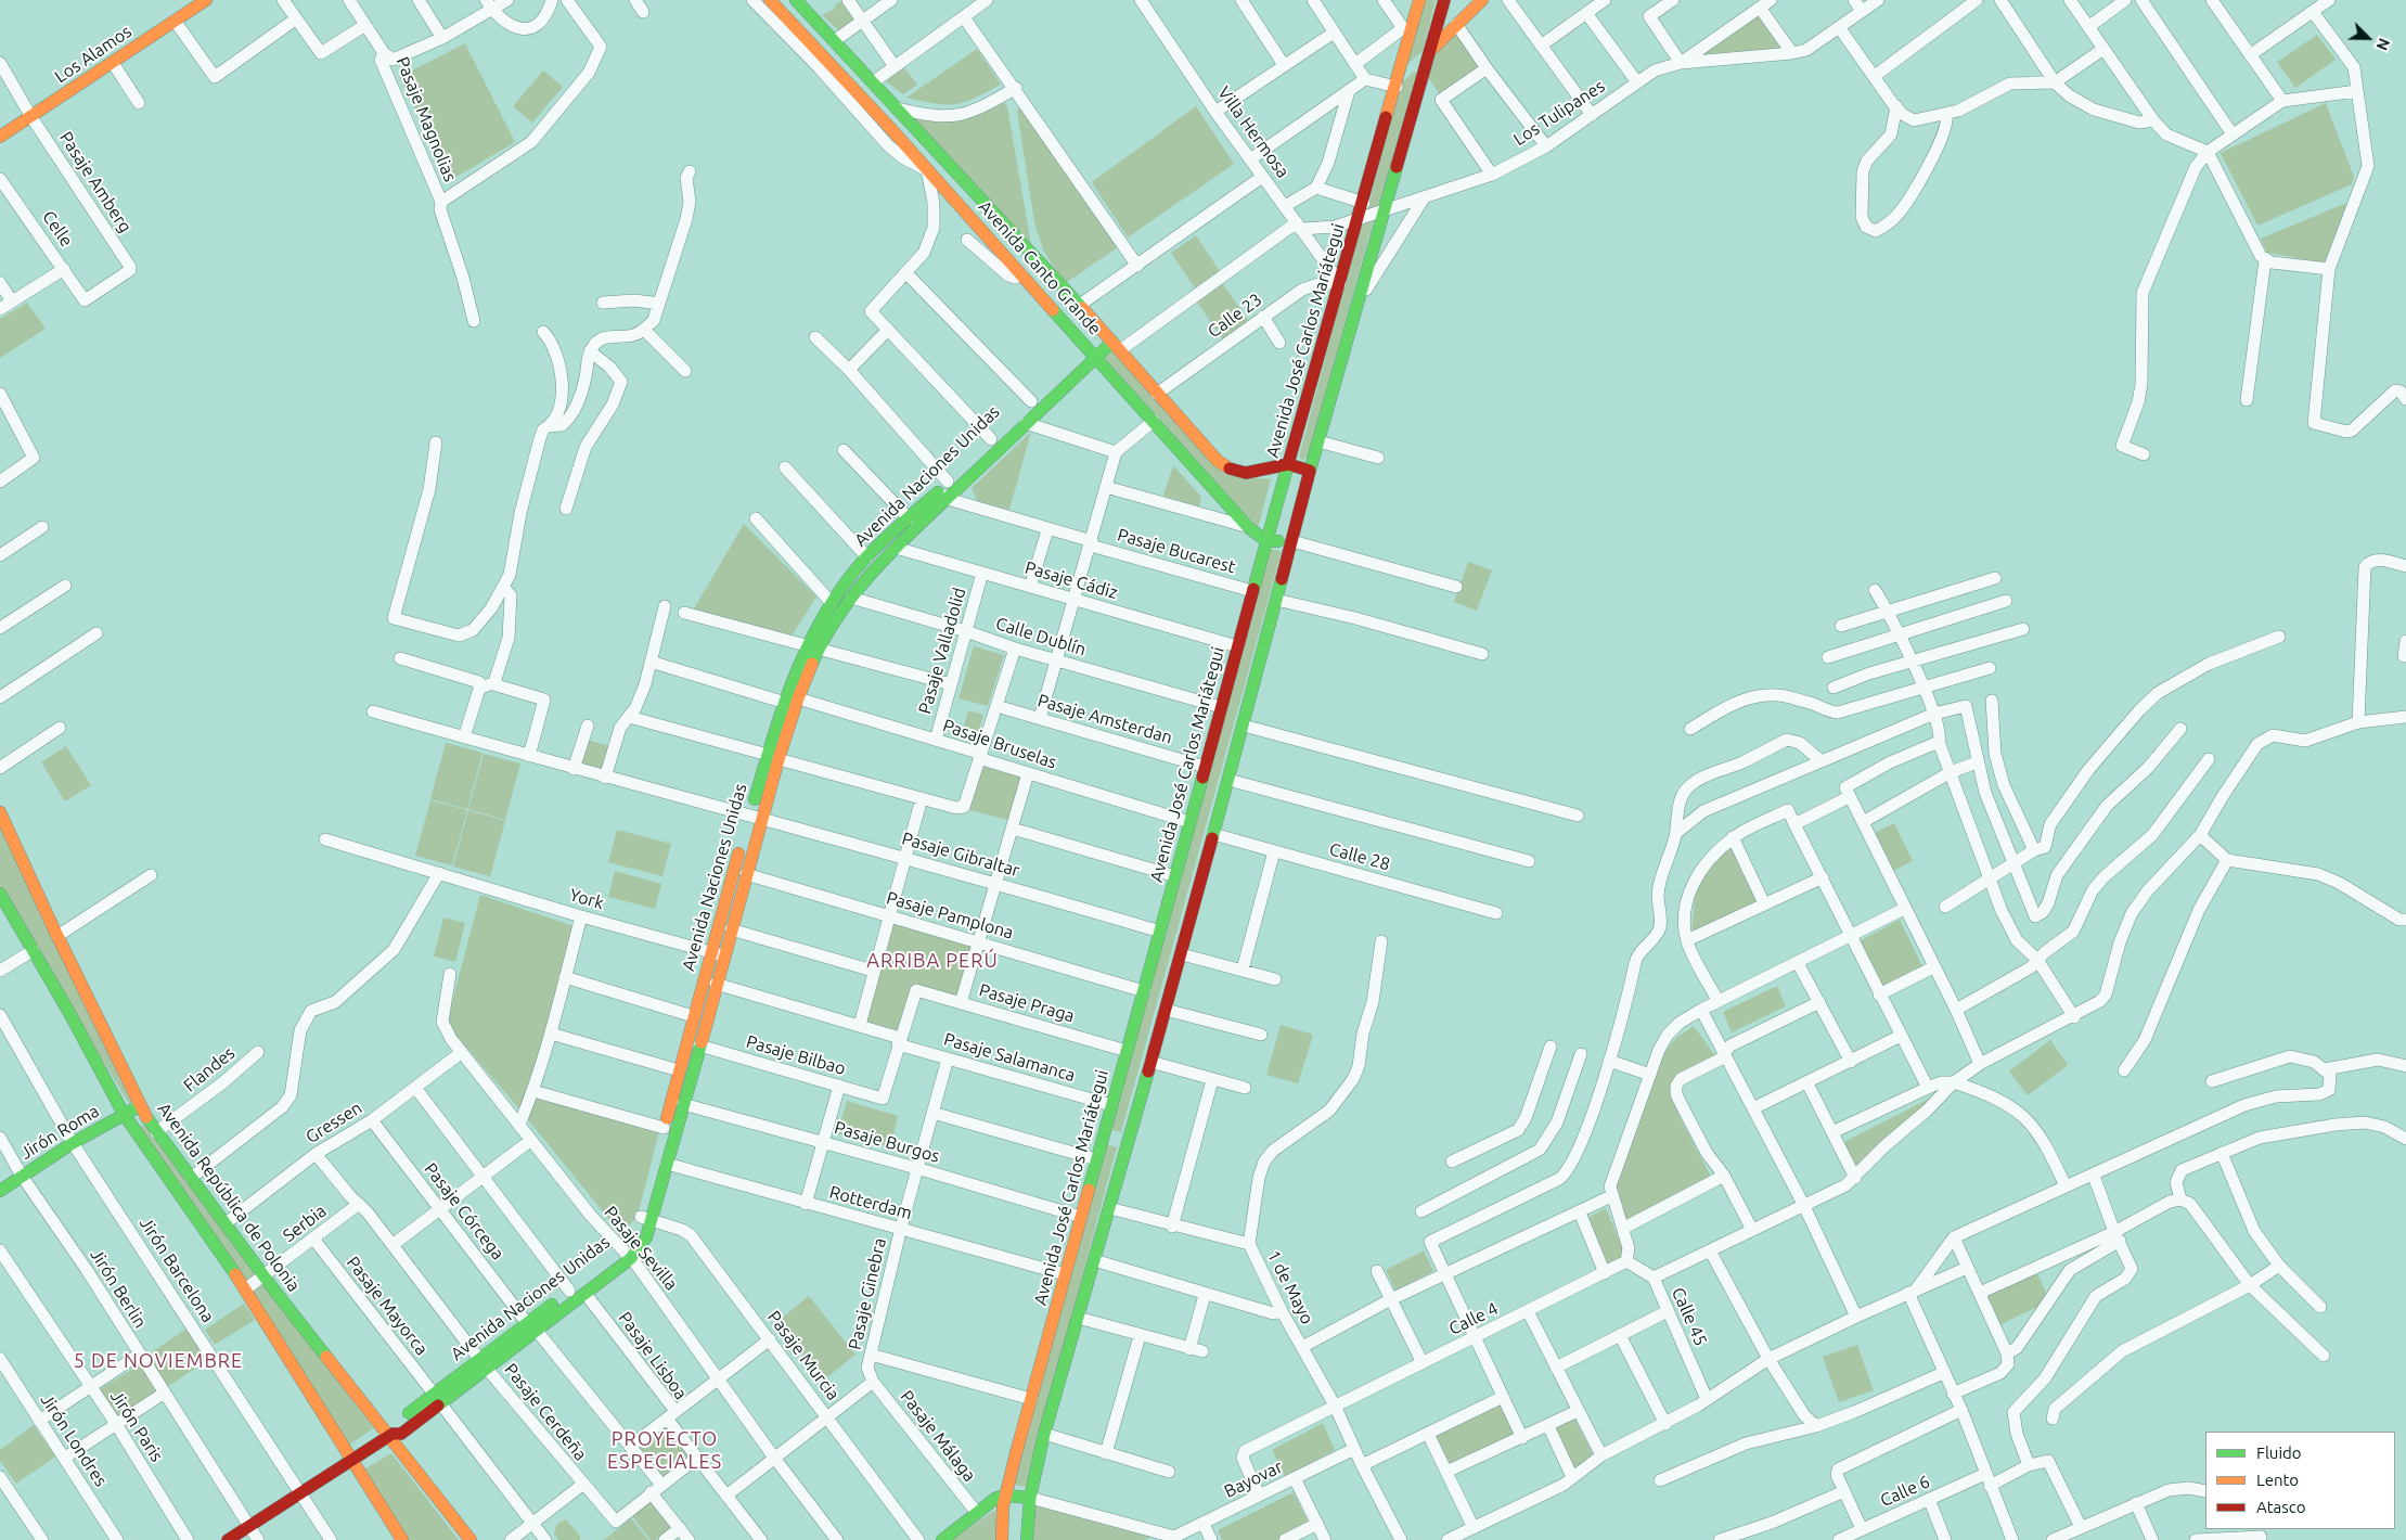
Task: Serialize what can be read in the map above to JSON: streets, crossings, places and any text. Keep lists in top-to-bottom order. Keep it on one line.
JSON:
{"streets":{"main road":["Los Alamos","Avenida Canto Grande","Avenida José Carlos Mariátegui","Avenida Naciones Unidas","Jirón Roma","Avenida República de Polonia"],"street":["Los Tulipanes","Pasaje Magnolias","Villa Hermosa","Pasaje Amberg","Celle","Calle 23","Pasaje Bucarest","Pasaje Cádiz","Calle Dublín","Pasaje Valladolid","Pasaje Amsterdan","Pasaje Bruselas","Pasaje Gibraltar","Calle 28","York","Pasaje Pamplona","Pasaje Praga","Pasaje Bilbao","Pasaje Salamanca","Flandes","Gressen","Pasaje Burgos","Rotterdam","Pasaje Córcega","Serbia","Pasaje Sevilla","Jirón Barcelona","1 de Mayo","Jirón Berlin","Pasaje Ginebra","Pasaje Mayorca","Calle 45","Calle 4","Pasaje Lisboa","Pasaje Murcia","Pasaje Cerdeña","Jirón Paris","Pasaje Málaga","Jirón Londres","Bayovar","Calle 6"]},"crossings":[["Los Alamos","Pasaje Amberg"],["Los Tulipanes","Villa Hermosa"],["Los Tulipanes","Avenida José Carlos Mariátegui"],["Villa Hermosa","Calle 23"],["Villa Hermosa","Avenida José Carlos Mariátegui"],["Pasaje Amberg","Celle"],["Avenida Canto Grande","Calle 23"],["Avenida Canto Grande","Avenida José Carlos Mariátegui"],["Avenida Canto Grande","Avenida Naciones Unidas"],["Calle 23","Avenida José Carlos Mariátegui"],["Avenida José Carlos Mariátegui","Pasaje Bucarest"],["Avenida José Carlos Mariátegui","Pasaje Cádiz"],["Avenida José Carlos Mariátegui","Calle Dublín"],["Avenida José Carlos Mariátegui","Pasaje Amsterdan"],["Avenida José Carlos Mariátegui","Pasaje Bruselas"],["Avenida José Carlos Mariátegui","Pasaje Gibraltar"],["Avenida José Carlos Mariátegui","Pasaje Pamplona"],["Avenida José Carlos Mariátegui","Pasaje Praga"],["Avenida José Carlos Mariátegui","Pasaje Salamanca"],["Avenida José Carlos Mariátegui","Pasaje Burgos"],["Avenida José Carlos Mariátegui","Rotterdam"],["Avenida Naciones Unidas","Pasaje Bucarest"],["Avenida Naciones Unidas","Pasaje Cádiz"],["Avenida Naciones Unidas","Calle Dublín"],["Avenida Naciones Unidas","Pasaje Bruselas"],["Avenida Naciones Unidas","Pasaje Gibraltar"],["Avenida Naciones Unidas","York"],["Avenida Naciones Unidas","Pasaje Pamplona"],["Avenida Naciones Unidas","Pasaje Bilbao"],["Avenida Naciones Unidas","Pasaje Salamanca"],["Avenida Naciones Unidas","Pasaje Burgos"],["Avenida Naciones Unidas","Avenida República de Polonia"],["Avenida Naciones Unidas","Rotterdam"],["Avenida Naciones Unidas","Pasaje Córcega"],["Avenida Naciones Unidas","Pasaje Sevilla"],["Avenida Naciones Unidas","Jirón Barcelona"],["Avenida Naciones Unidas","Jirón Berlin"],["Avenida Naciones Unidas","Pasaje Mayorca"],["Avenida Naciones Unidas","Pasaje Lisboa"],["Avenida Naciones Unidas","Pasaje Murcia"],["Avenida Naciones Unidas","Pasaje Cerdeña"],["Pasaje Cádiz","Pasaje Valladolid"],["Calle Dublín","Pasaje Valladolid"],["Pasaje Valladolid","Pasaje Bruselas"],["Pasaje Praga","Pasaje Bilbao"],["Pasaje Praga","Pasaje Salamanca"],["Pasaje Bilbao","Pasaje Salamanca"],["Pasaje Salamanca","Pasaje Ginebra"],["Flandes","Avenida República de Polonia"],["Gressen","Avenida República de Polonia"],["Gressen","Pasaje Córcega"],["Gressen","Pasaje Sevilla"],["Gressen","Pasaje Cerdeña"],["Jirón Roma","Avenida República de Polonia"],["Jirón Roma","Jirón Barcelona"],["Jirón Roma","Jirón Berlin"],["Pasaje Burgos","Pasaje Ginebra"],["Avenida República de Polonia","Serbia"],["Rotterdam","Pasaje Ginebra"],["Pasaje Córcega","Pasaje Cerdeña"],["Serbia","Pasaje Mayorca"],["Serbia","Pasaje Cerdeña"],["1 de Mayo","Calle 4"],["1 de Mayo","Bayovar"],["Pasaje Ginebra","Pasaje Málaga"],["Calle 45","Calle 4"],["Calle 4","Bayovar"],["Pasaje Lisboa","Pasaje Cerdeña"]],"districts":["ARRIBA PERÚ","5 DE NOVIEMBRE","PROYECTO ESPECIALES"],"legend":["Fluido","Lento","Atasco"],"north":"bottom right"}
